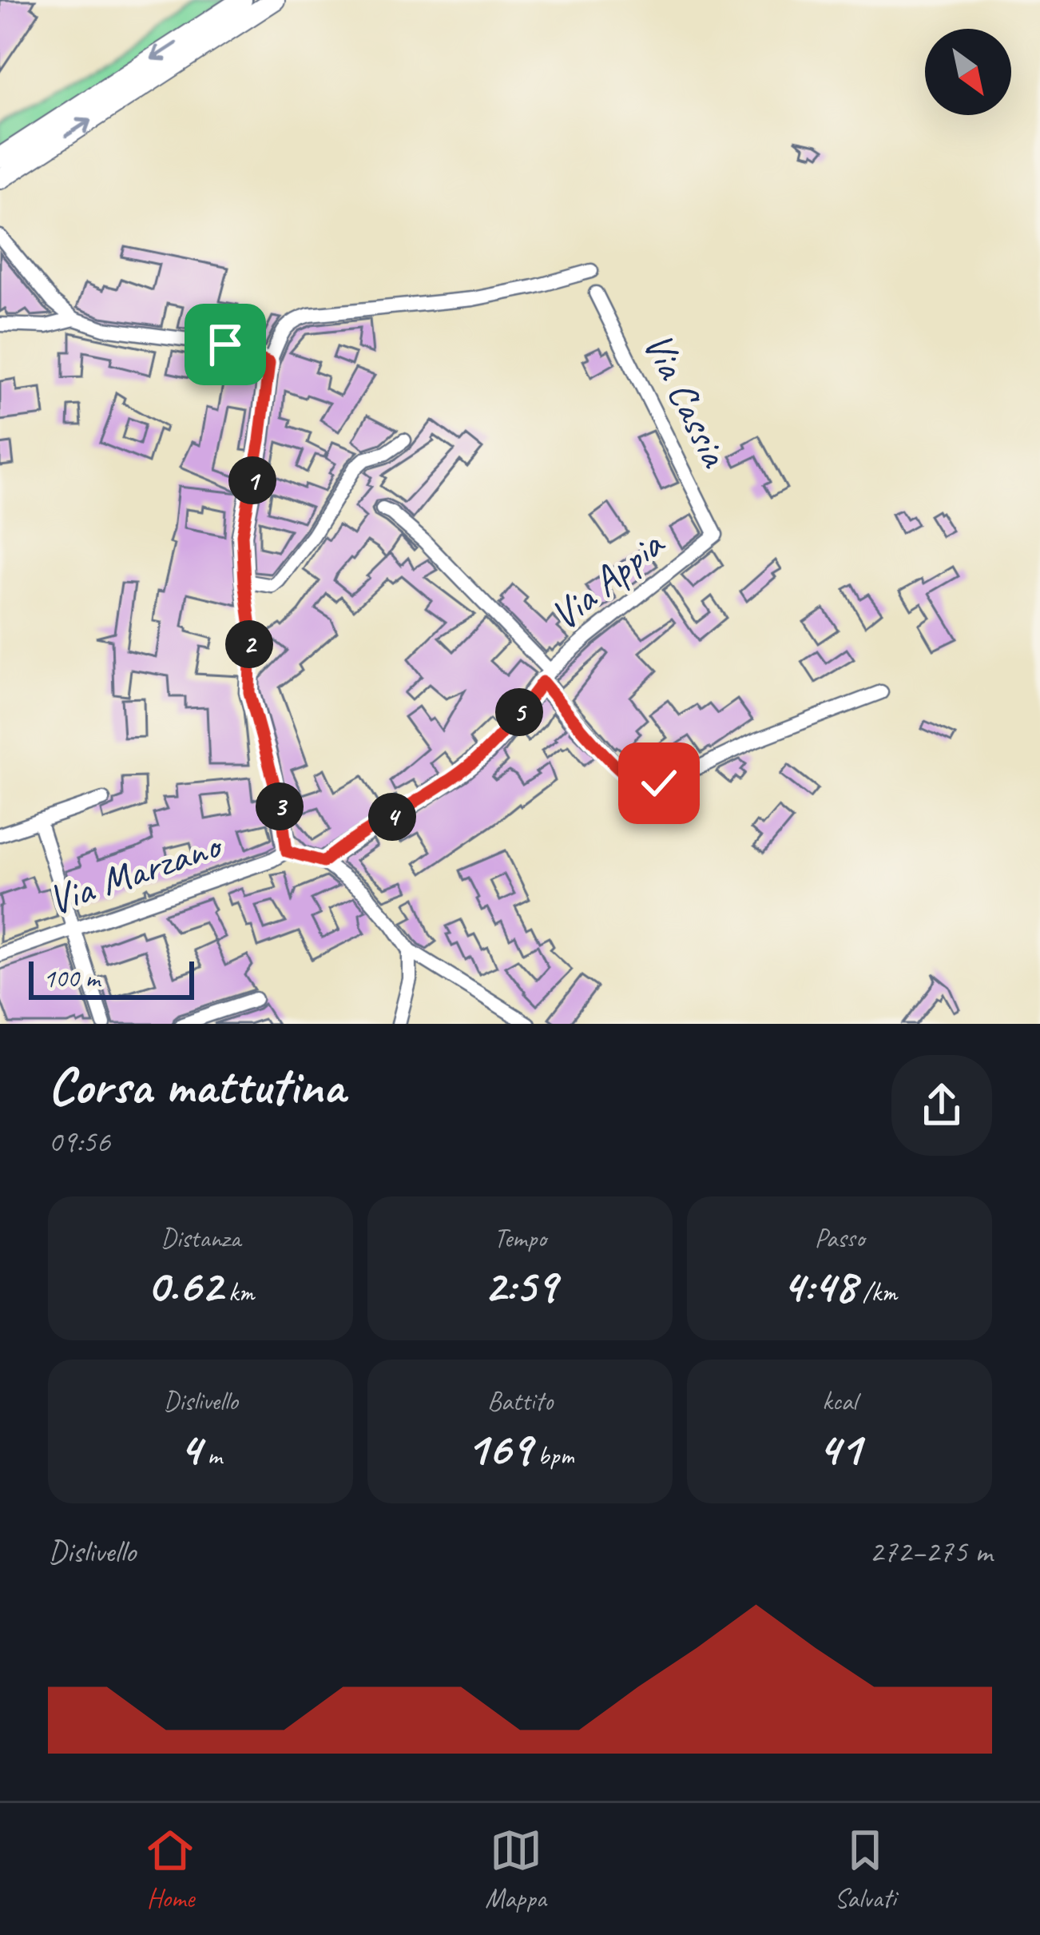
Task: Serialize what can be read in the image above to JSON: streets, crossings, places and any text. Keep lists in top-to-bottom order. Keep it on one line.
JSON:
{"streets":{"street":["Via Cassia","Via Appia","Via Marzano"]},"crossings":[["Via Cassia","Via Appia"]],"scale_bar":"100 m","north":"bottom right","page":{"pins":["1","2","5","3","4"],"scale":"100 m","heading":["Corsa mattutina","09:56"],"stats":[["Distanza","0.62 km"],["Tempo","2:59"],["Passo","4:48 /km"],["Dislivello","4 m"],["Battito","169 bpm"],["kcal","41"]],"chart":["Dislivello","272–275 m"],"tabs":["Home","Mappa","Salvati"]}}
